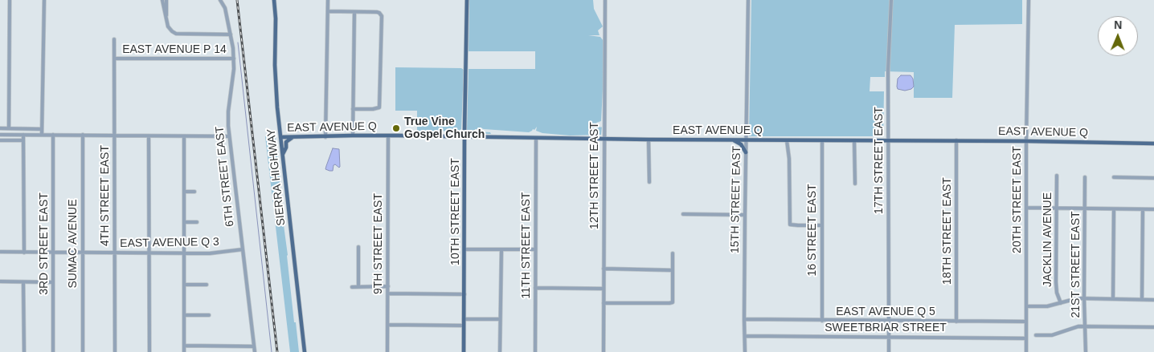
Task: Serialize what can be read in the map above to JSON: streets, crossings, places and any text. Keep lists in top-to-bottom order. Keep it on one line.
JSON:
{"streets":{"main road":["EAST AVENUE Q","SIERRA HIGHWAY","10TH STREET EAST"],"street":["EAST AVENUE P 14","17TH STREET EAST","12TH STREET EAST","6TH STREET EAST","4TH STREET EAST","15TH STREET EAST","20TH STREET EAST","16 STREET EAST","18TH STREET EAST","JACKLIN AVENUE","EAST AVENUE Q 3","3RD STREET EAST","SUMAC AVENUE","9TH STREET EAST","11TH STREET EAST","21ST STREET EAST","EAST AVENUE Q 5","SWEETBRIAR STREET"]},"crossings":[["EAST AVENUE P 14","6TH STREET EAST"],["EAST AVENUE P 14","4TH STREET EAST"],["EAST AVENUE Q","17TH STREET EAST"],["EAST AVENUE Q","12TH STREET EAST"],["EAST AVENUE Q","SIERRA HIGHWAY"],["EAST AVENUE Q","15TH STREET EAST"],["EAST AVENUE Q","20TH STREET EAST"],["EAST AVENUE Q","10TH STREET EAST"],["EAST AVENUE Q","16 STREET EAST"],["EAST AVENUE Q","18TH STREET EAST"],["EAST AVENUE Q","9TH STREET EAST"],["EAST AVENUE Q","11TH STREET EAST"],["17TH STREET EAST","EAST AVENUE Q 5"],["17TH STREET EAST","SWEETBRIAR STREET"],["6TH STREET EAST","EAST AVENUE Q 3"],["4TH STREET EAST","EAST AVENUE Q 3"],["15TH STREET EAST","EAST AVENUE Q 5"],["15TH STREET EAST","SWEETBRIAR STREET"],["20TH STREET EAST","EAST AVENUE Q 5"],["20TH STREET EAST","SWEETBRIAR STREET"],["16 STREET EAST","EAST AVENUE Q 5"],["18TH STREET EAST","EAST AVENUE Q 5"],["EAST AVENUE Q 3","3RD STREET EAST"],["EAST AVENUE Q 3","SUMAC AVENUE"]],"places":["True Vine Gospel Church"],"north":"top"}
